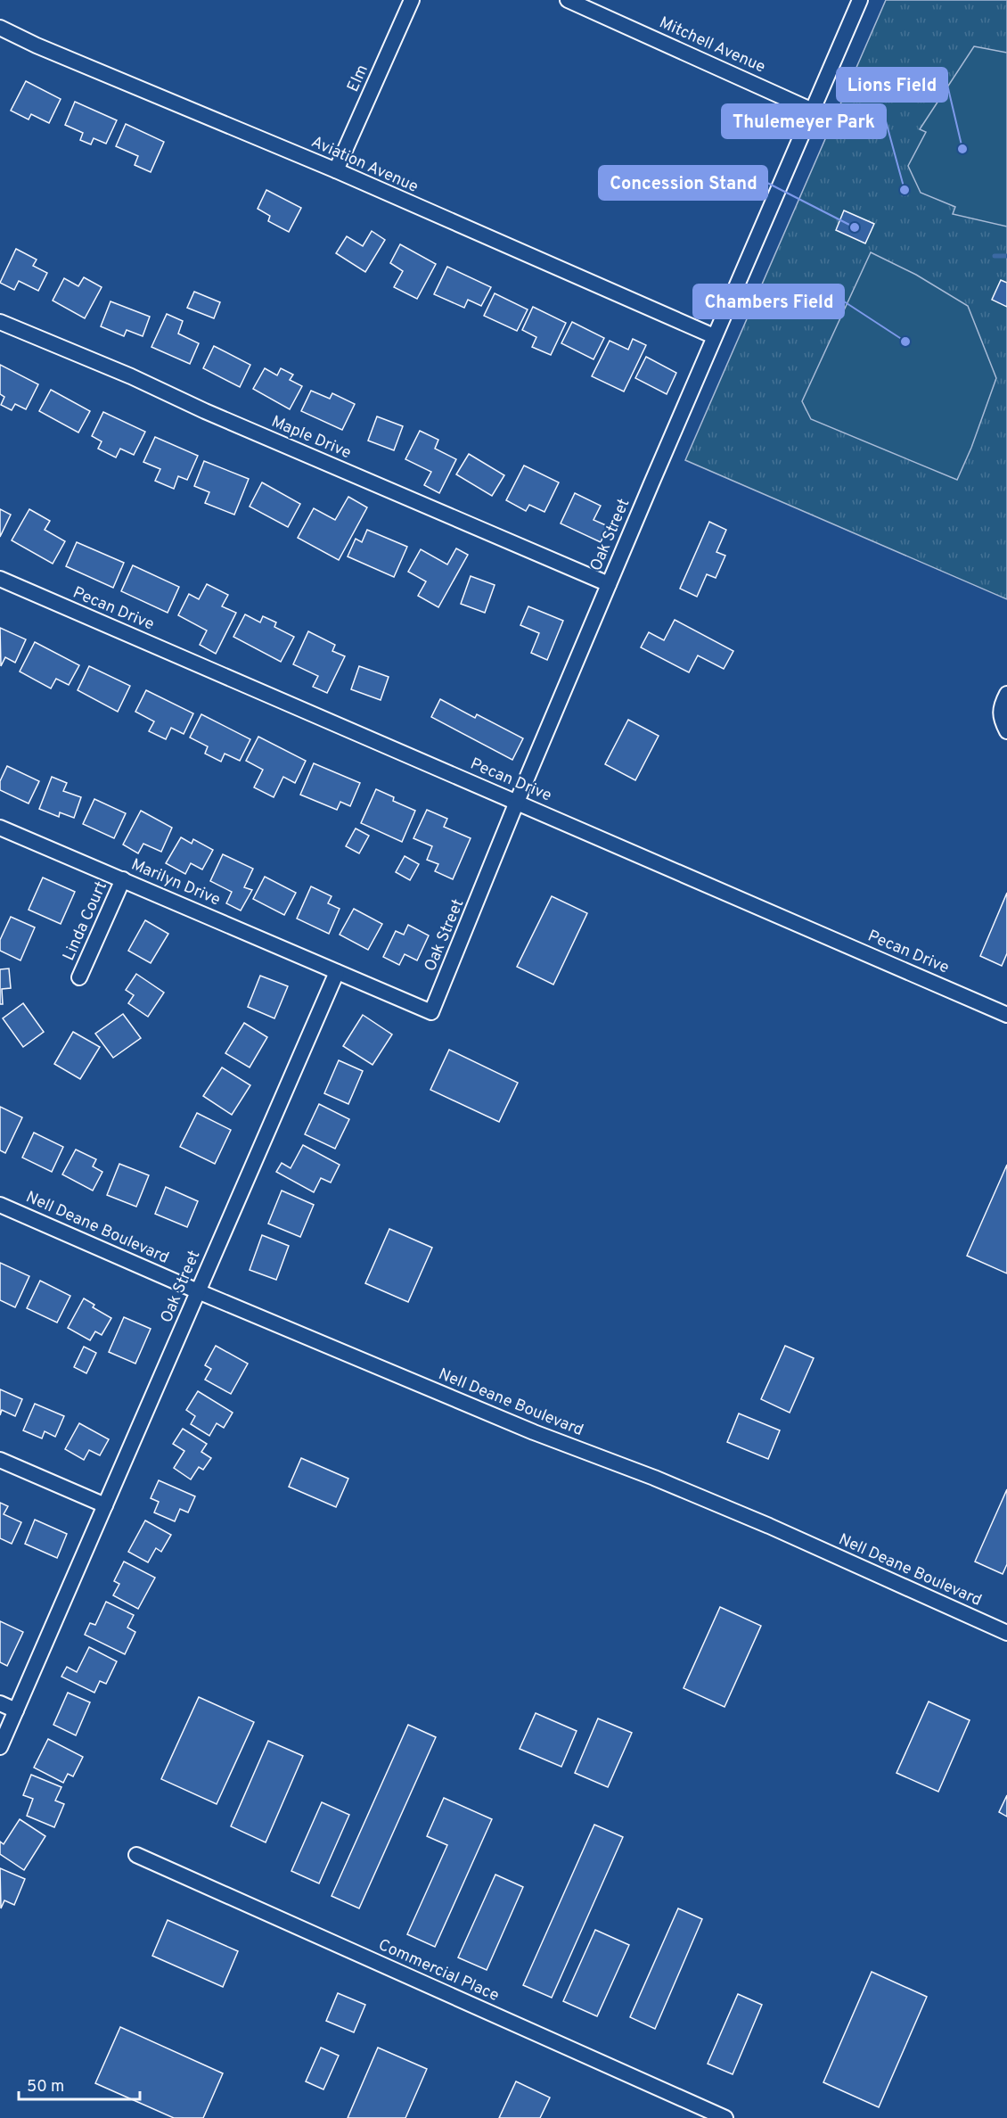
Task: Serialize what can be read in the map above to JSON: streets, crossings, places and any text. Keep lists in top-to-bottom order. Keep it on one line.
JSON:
{"streets":{"street":["Mitchell Avenue","Elm","Aviation Avenue","Maple Drive","Oak Street","Pecan Drive","Marilyn Drive","Linda Court","Nell Deane Boulevard","Commercial Place"]},"crossings":[["Mitchell Avenue","Oak Street"],["Elm","Aviation Avenue"],["Aviation Avenue","Oak Street"],["Maple Drive","Oak Street"],["Oak Street","Pecan Drive"],["Oak Street","Marilyn Drive"],["Oak Street","Nell Deane Boulevard"],["Marilyn Drive","Linda Court"]],"places":["Lions Field","Thulemeyer Park","Concession Stand","Chambers Field"],"scale_bar":"50 m"}
